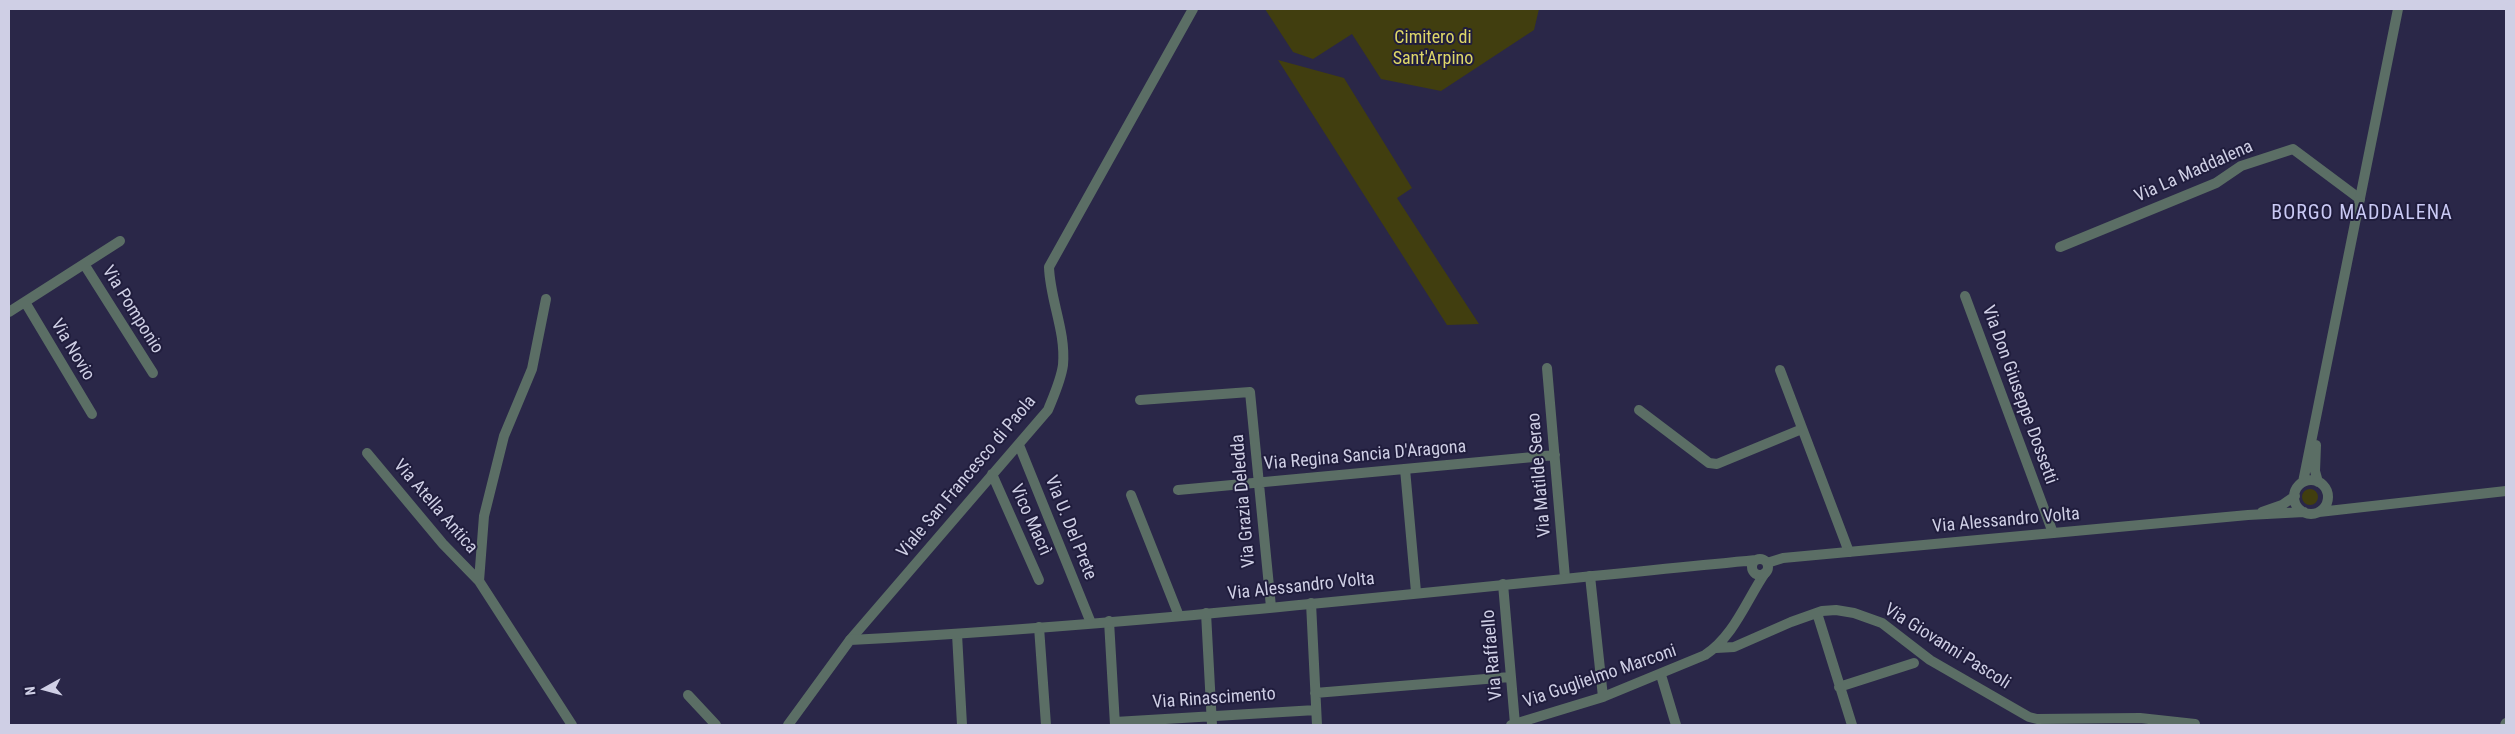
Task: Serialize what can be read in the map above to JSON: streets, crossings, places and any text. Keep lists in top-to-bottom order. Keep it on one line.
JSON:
{"streets":{"street":["Via La Maddalena","Via Pomponio","Via Novio","Via Don Giuseppe Dossetti","Via Regina Sancia D'Aragona","Via Matilde Serao","Viale San Francesco di Paola","Via Grazia Deledda","Via Atella Antica","Vico Macrì","Via Alessandro Volta","Via U. Del Prete","Via Giovanni Pascoli","Via Raffaello","Via Guglielmo Marconi","Via Rinascimento"]},"crossings":[["Via Don Giuseppe Dossetti","Via Alessandro Volta"],["Via Regina Sancia D'Aragona","Via Matilde Serao"],["Via Regina Sancia D'Aragona","Via Grazia Deledda"],["Via Matilde Serao","Via Alessandro Volta"],["Viale San Francesco di Paola","Vico Macrì"],["Viale San Francesco di Paola","Via Alessandro Volta"],["Viale San Francesco di Paola","Via U. Del Prete"],["Via Grazia Deledda","Via Alessandro Volta"],["Via Alessandro Volta","Via U. Del Prete"],["Via Alessandro Volta","Via Raffaello"],["Via Alessandro Volta","Via Guglielmo Marconi"],["Via Giovanni Pascoli","Via Guglielmo Marconi"],["Via Raffaello","Via Guglielmo Marconi"]],"districts":["BORGO MADDALENA"],"parks":["Cimitero di Sant'Arpino"],"north":"left"}
